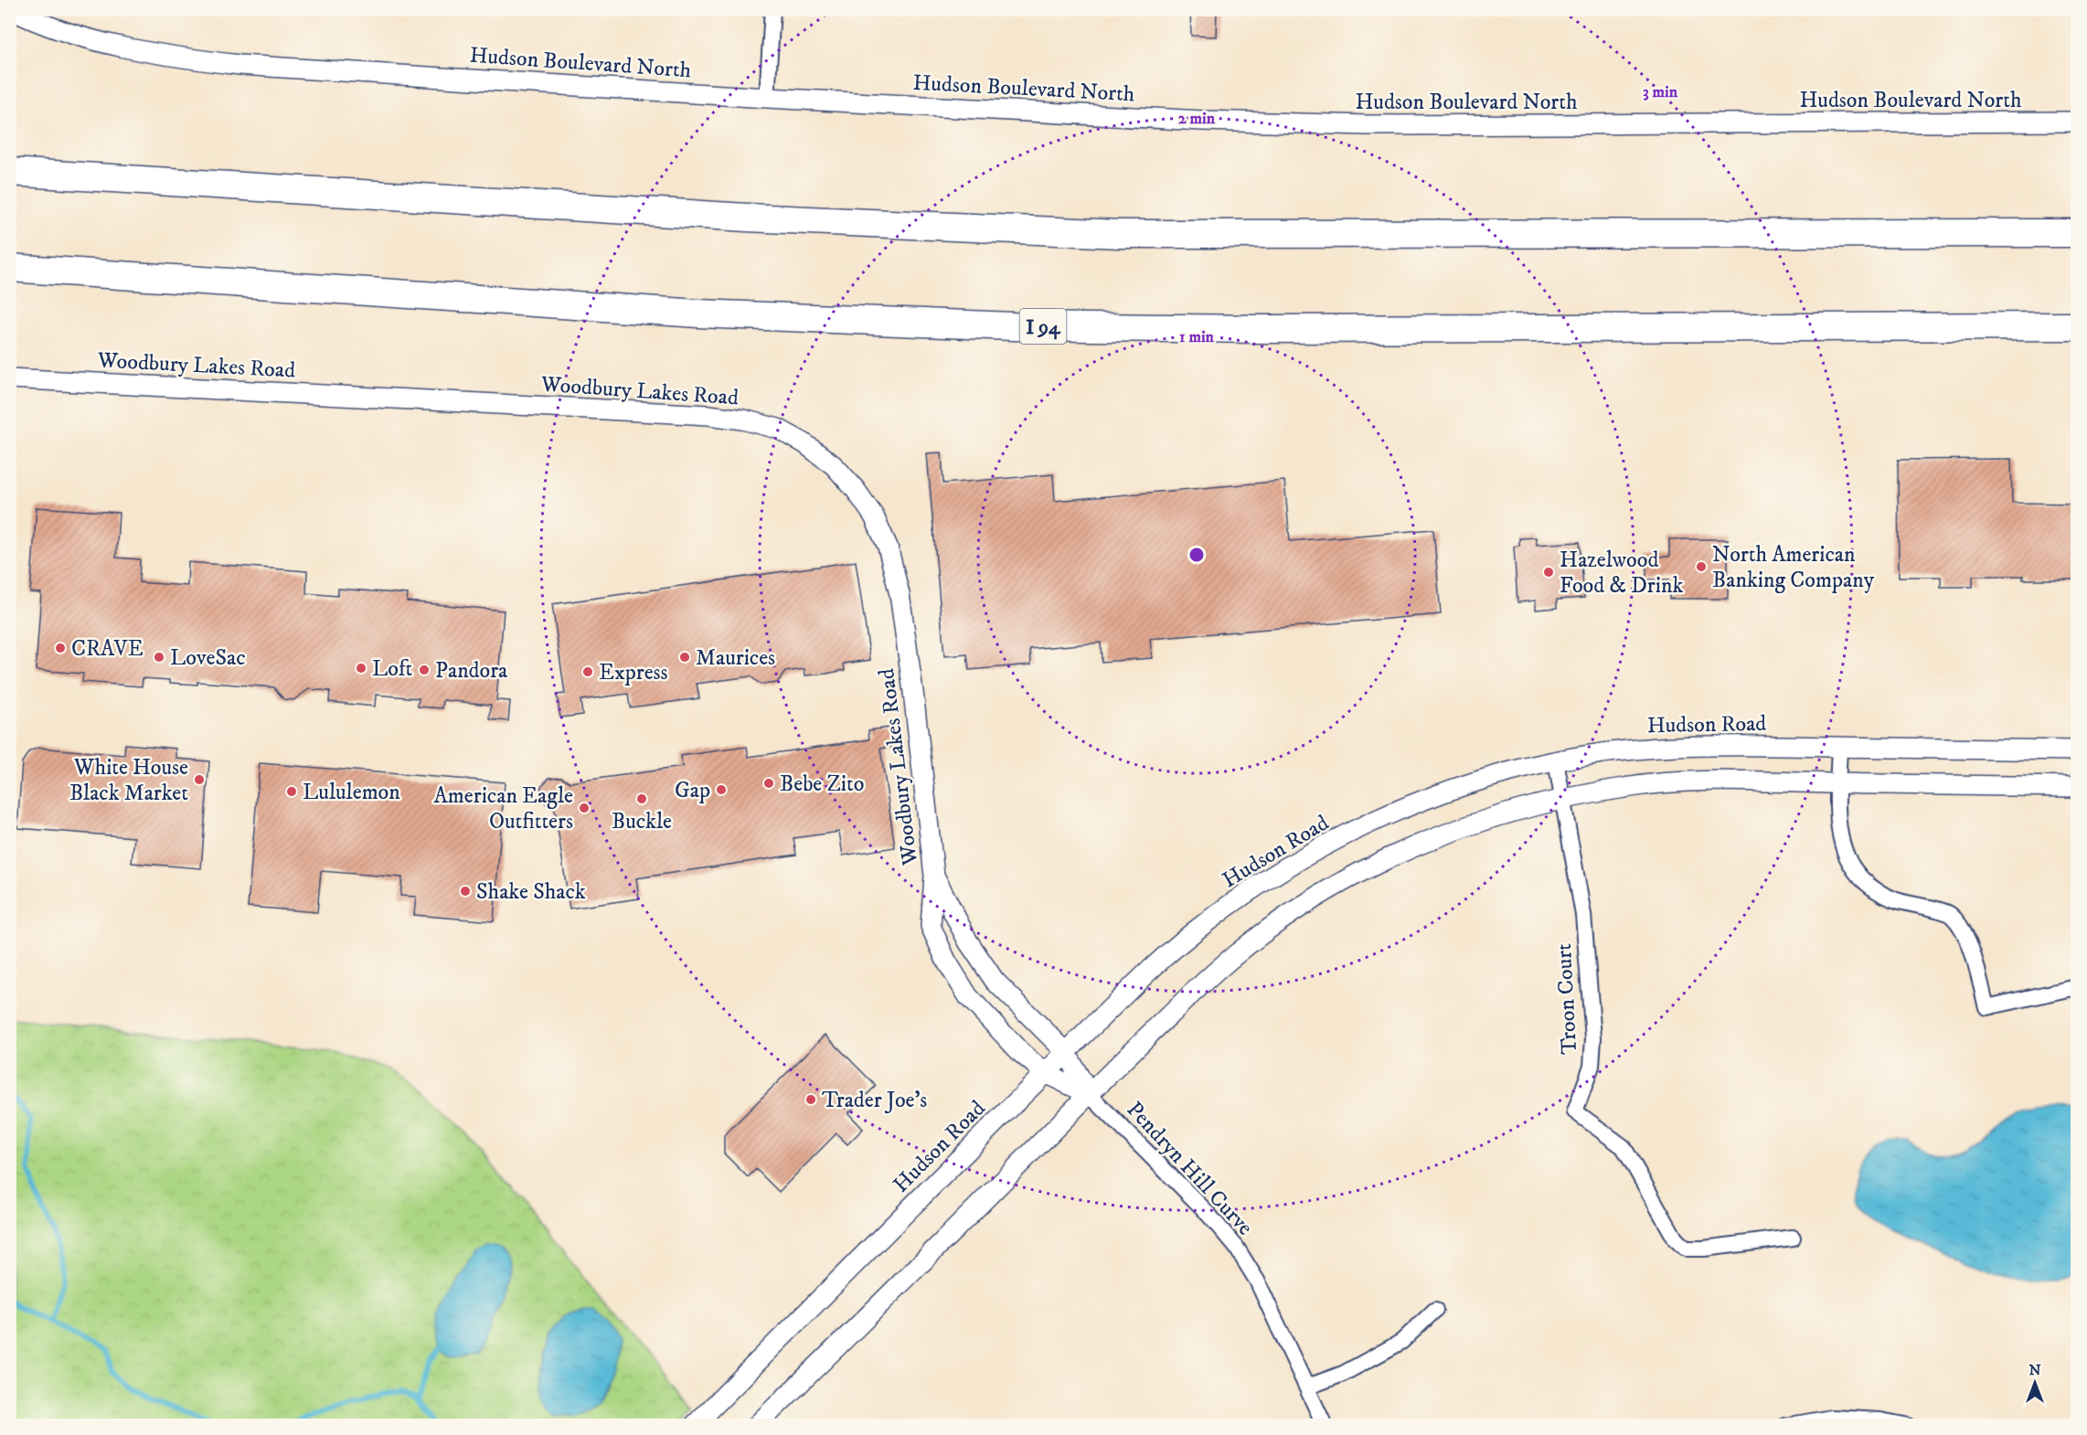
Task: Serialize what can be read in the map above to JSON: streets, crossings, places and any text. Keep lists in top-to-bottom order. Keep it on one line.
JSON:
{"streets":{"highway":["I 94"],"street":["Hudson Boulevard North","Woodbury Lakes Road","Hudson Road","Troon Court","Pendryn Hill Curve"]},"crossings":[["Woodbury Lakes Road","Hudson Road"],["Woodbury Lakes Road","Pendryn Hill Curve"],["Hudson Road","Troon Court"]],"places":["North American Banking Company","Hazelwood Food & Drink","CRAVE","LoveSac","Maurices","Loft","Pandora","Express","White House Black Market","Bebe Zito","Gap","Lululemon","Buckle","American Eagle Outfitters","Shake Shack","Trader Joe's"],"north":"top","rings":["3 min","2 min","1 min"]}
